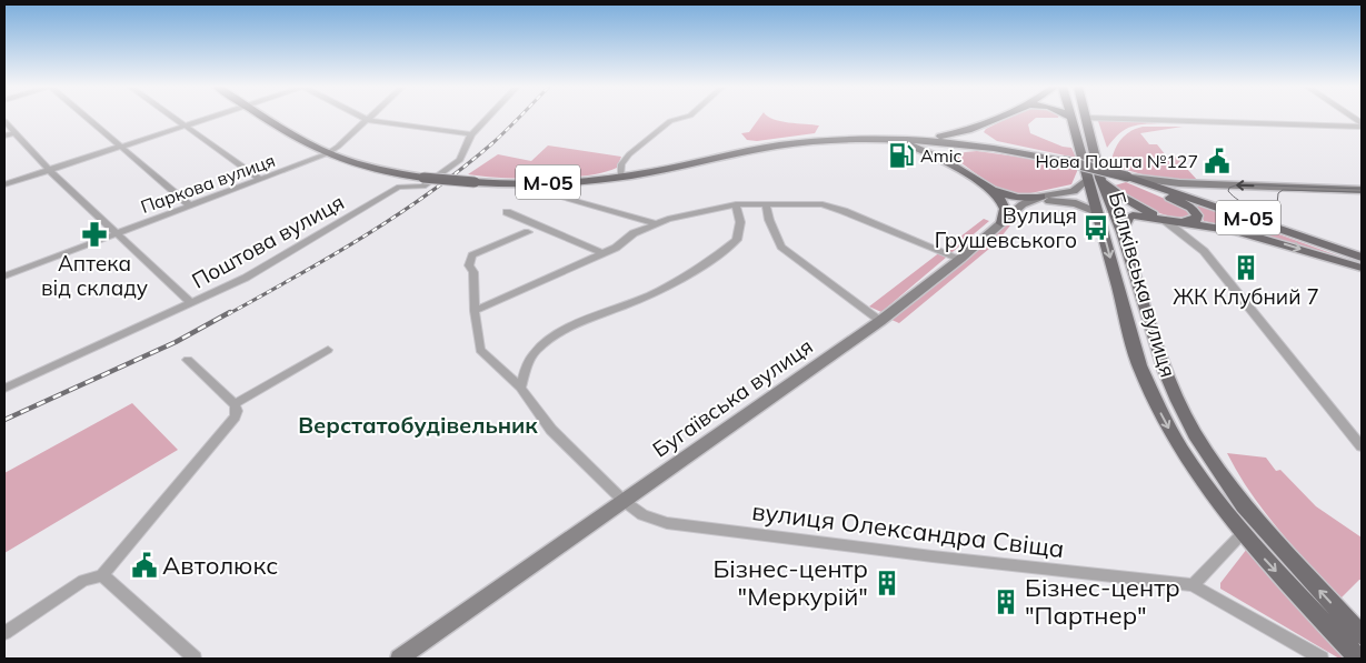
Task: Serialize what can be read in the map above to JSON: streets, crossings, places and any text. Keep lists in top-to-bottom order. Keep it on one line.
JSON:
{"streets":{"main road":["М-05","Балківська вулиця","Бугаївська вулиця"],"street":["Паркова вулиця","Поштова вулиця","вулиця Олександра Свіща"]},"crossings":[["М-05","Паркова вулиця"],["Балківська вулиця","Бугаївська вулиця"],["Бугаївська вулиця","вулиця Олександра Свіща"]],"districts":["Верстатобудівельник"],"places":{"fuel station":["Amic"],"public building":["Нова Пошта №127","Автолюкс"],"bus stop":["Вулиця Грушевського"],"pharmacy":["Аптека від складу"],"building":["ЖК Клубний 7","Бізнес-центр \"Меркурій\"","Бізнес-центр \"Партнер\""]}}
